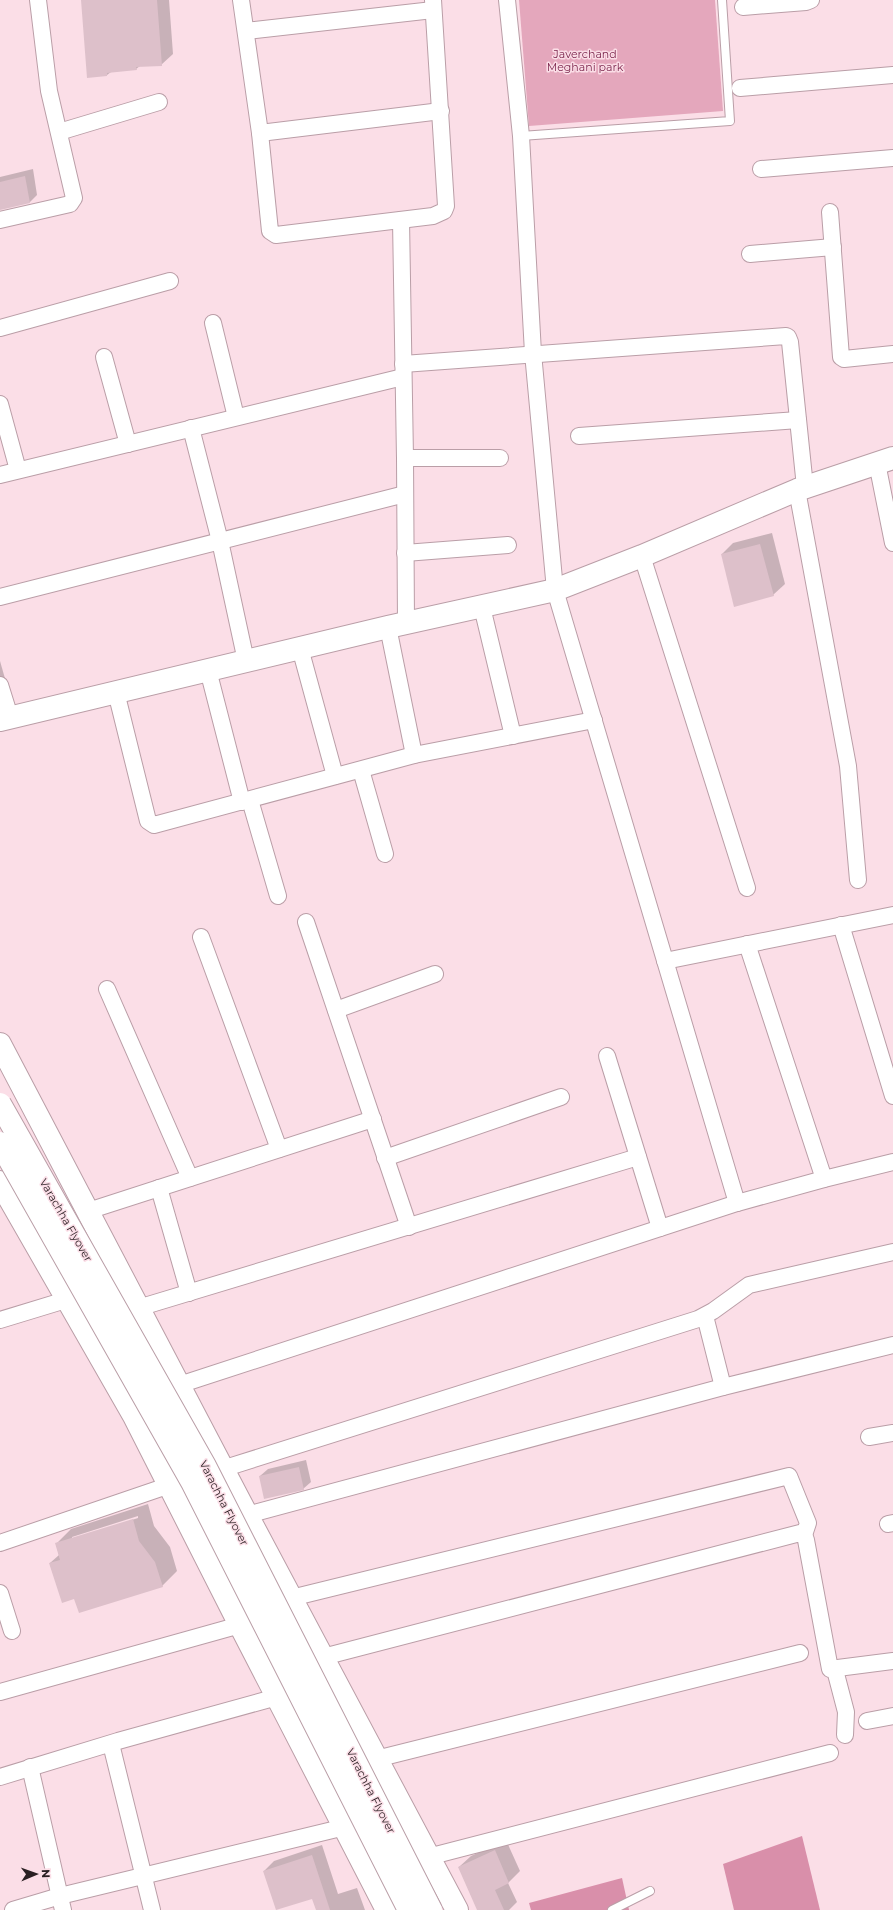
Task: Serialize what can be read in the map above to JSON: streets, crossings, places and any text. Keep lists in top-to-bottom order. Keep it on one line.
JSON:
{"streets":{"street":["Varachha Flyover"]},"parks":["Javerchand Meghani park"],"north":"right"}
